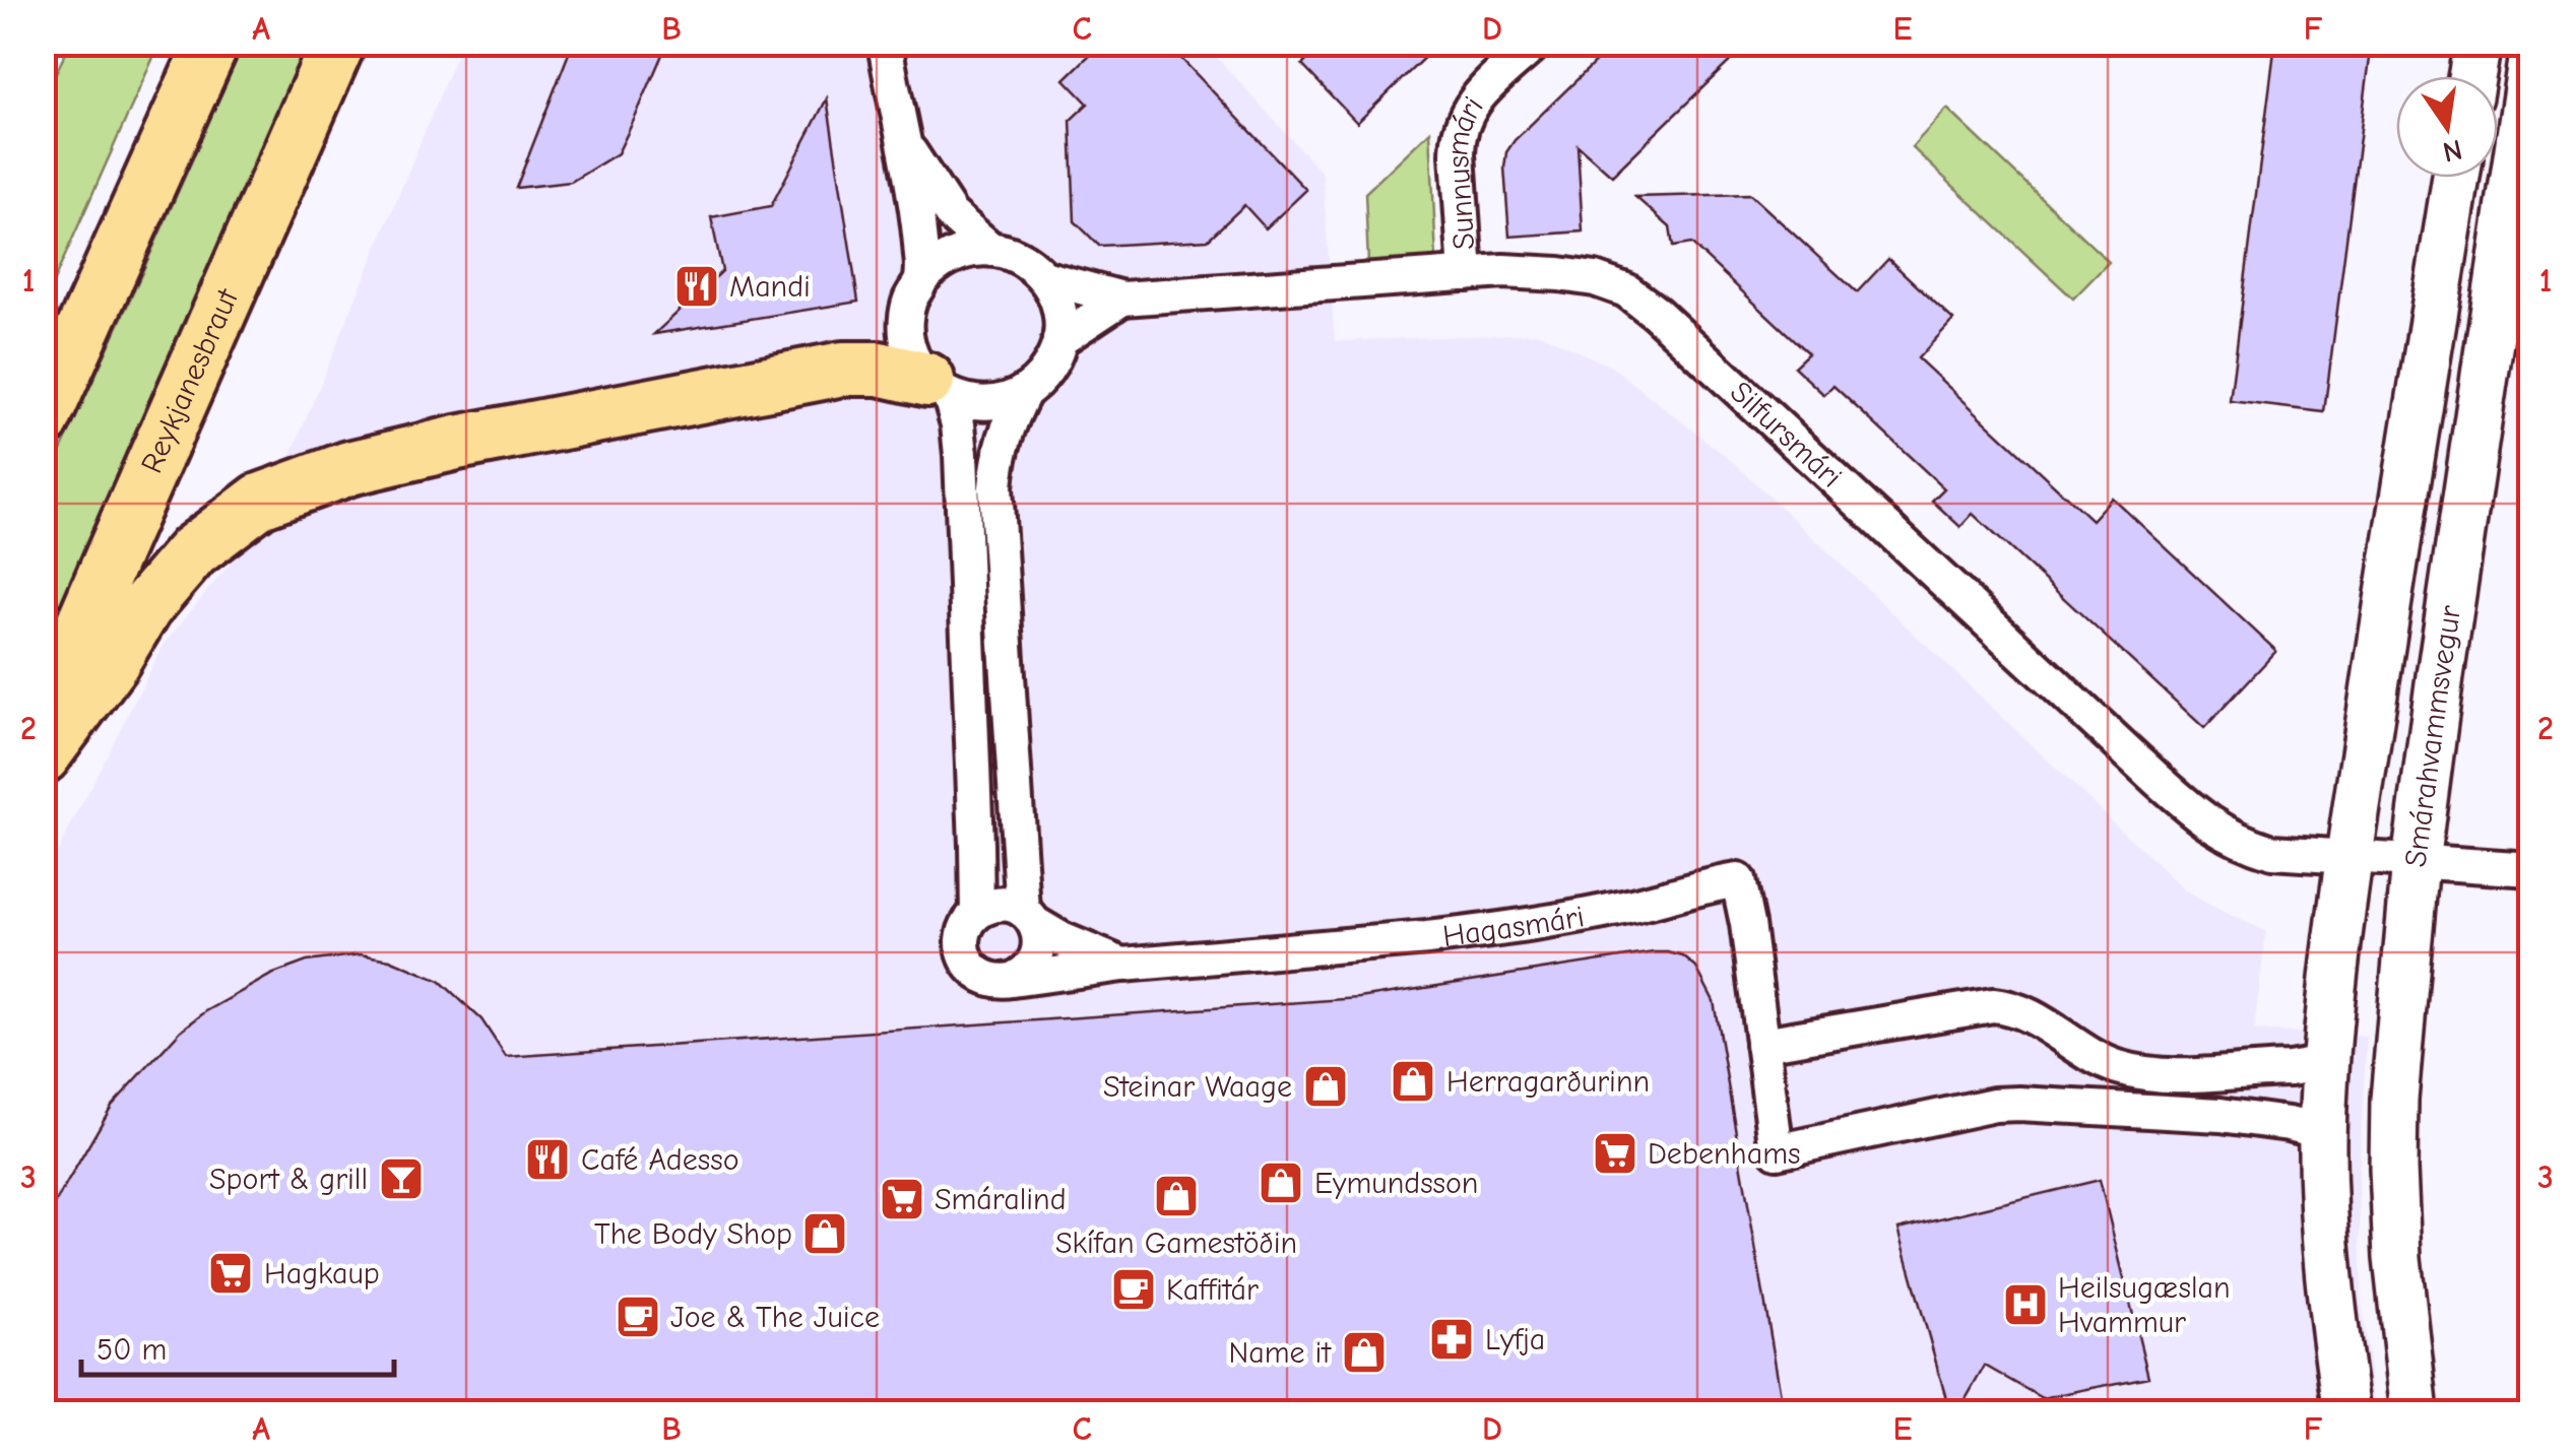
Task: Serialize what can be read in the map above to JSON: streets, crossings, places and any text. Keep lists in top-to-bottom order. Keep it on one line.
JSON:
{"streets":{"highway":["Reykjanesbraut"],"main road":["Smárahvammsvegur"],"street":["Sunnusmári","Silfursmári","Hagasmári"]},"crossings":[["Sunnusmári","Silfursmári"],["Silfursmári","Smárahvammsvegur"],["Smárahvammsvegur","Hagasmári"]],"places":{"restaurant":["Mandi","Café Adesso"],"shop":["Herragarðurinn","Steinar Waage","Eymundsson","Skífan Gamestöðin","The Body Shop","Name it"],"supermarket":["Debenhams","Smáralind","Hagkaup"],"bar":["Sport & grill"],"cafe":["Kaffitár","Joe & The Juice"],"hospital":["Heilsugæslan Hvammur"],"pharmacy":["Lyfja"]},"scale_bar":"50 m","north":"bottom","grid":{"columns":["A","B","C","D","E","F"],"rows":["1","2","3"]}}
